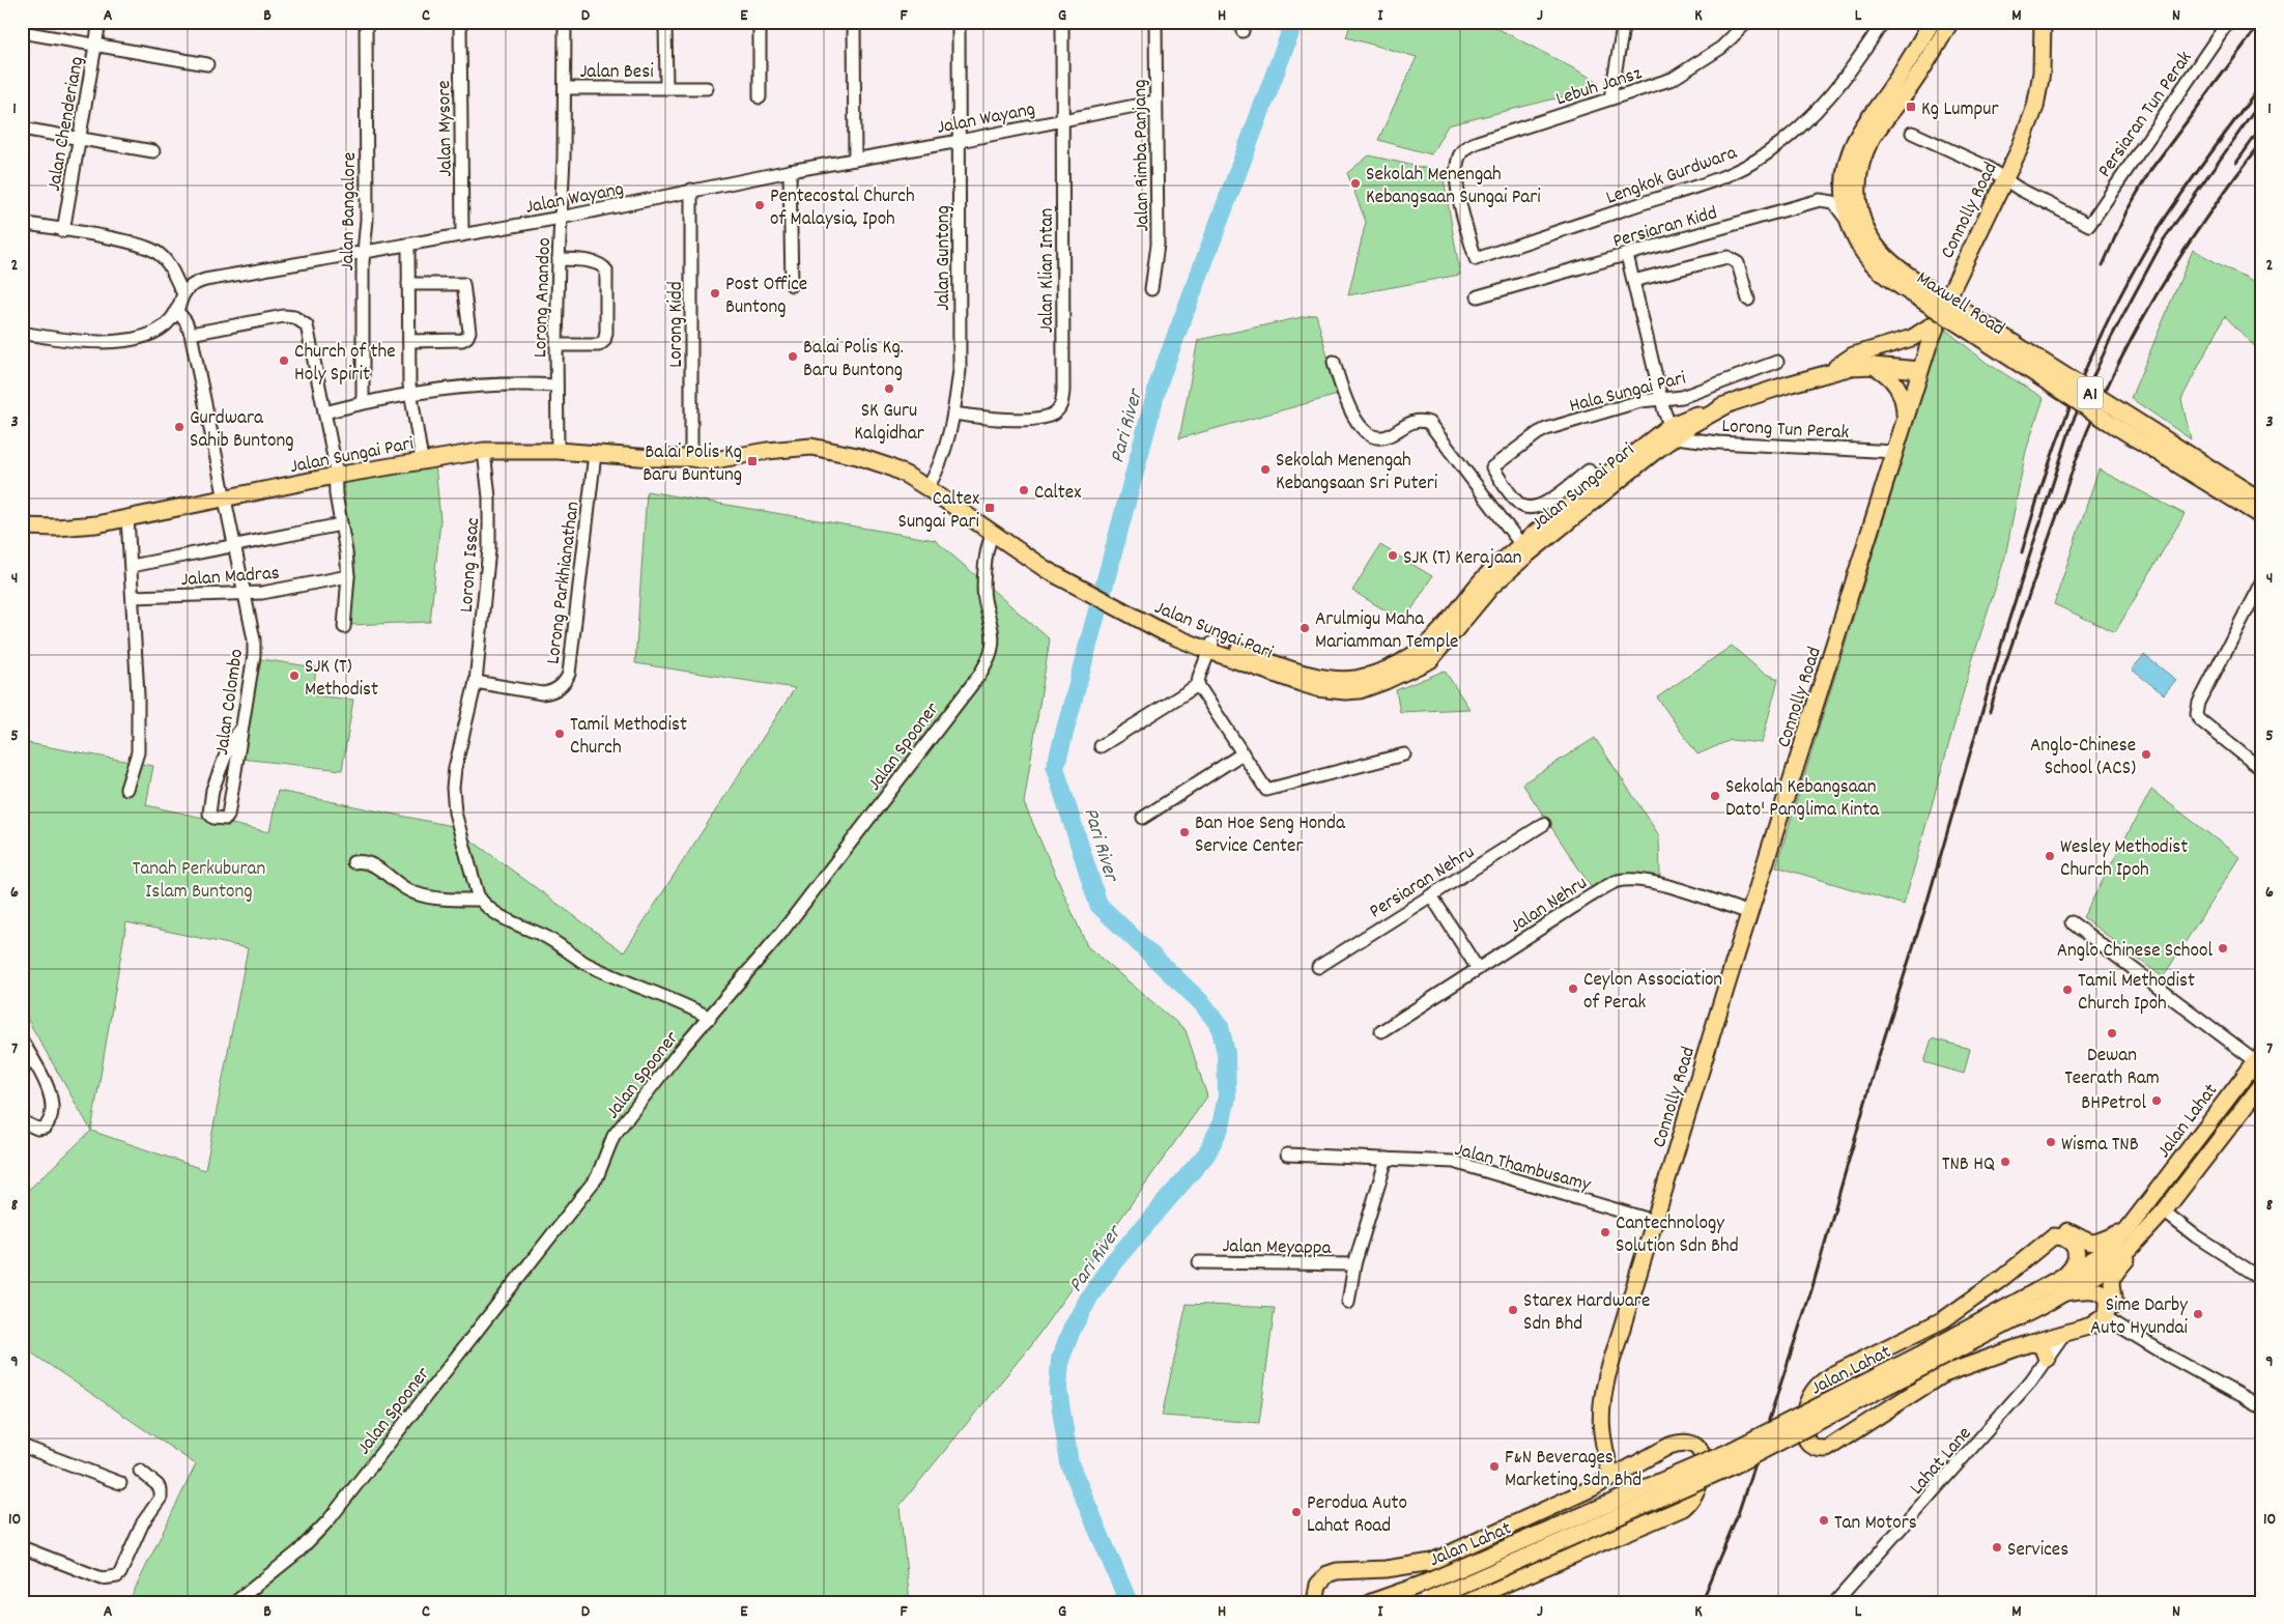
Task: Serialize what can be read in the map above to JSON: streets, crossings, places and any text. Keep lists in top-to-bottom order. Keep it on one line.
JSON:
{"streets":{"main road":["Connolly Road","Maxwell Road","A1","Jalan Sungai Pari","Jalan Lahat"],"street":["Jalan Besi","Lebuh Jansz","Persiaran Tun Perak","Jalan Wayang","Jalan Chenderiang","Jalan Mysore","Jalan Rimba Panjang","Lengkok Gurdwara","Jalan Bangalore","Persiaran Kidd","Jalan Guntong","Jalan Klian Intan","Lorong Anandoo","Lorong Kidd","Hala Sungai Pari","Lorong Tun Perak","Lorong Issac","Jalan Madras","Lorong Parkhianathan","Jalan Colombo","Jalan Spooner","Persiaran Nehru","Jalan Nehru","Jalan Thambusamy","Jalan Meyappa","Lahat Lane"]},"crossings":[["Jalan Besi","Lorong Anandoo"],["Lebuh Jansz","Lengkok Gurdwara"],["Persiaran Tun Perak","Connolly Road"],["Jalan Wayang","Jalan Mysore"],["Jalan Wayang","Jalan Rimba Panjang"],["Jalan Wayang","Jalan Bangalore"],["Jalan Wayang","Jalan Guntong"],["Jalan Wayang","Jalan Klian Intan"],["Jalan Wayang","Lorong Anandoo"],["Jalan Wayang","Lorong Kidd"],["Connolly Road","Lorong Tun Perak"],["Connolly Road","Jalan Nehru"],["Connolly Road","Jalan Thambusamy"],["Persiaran Kidd","Maxwell Road"],["Jalan Guntong","Jalan Klian Intan"],["Jalan Guntong","Jalan Sungai Pari"],["Lorong Anandoo","Jalan Sungai Pari"],["Lorong Kidd","Jalan Sungai Pari"],["Lorong Tun Perak","Jalan Sungai Pari"],["Jalan Sungai Pari","Lorong Issac"],["Jalan Sungai Pari","Lorong Parkhianathan"],["Jalan Sungai Pari","Jalan Colombo"],["Jalan Sungai Pari","Jalan Spooner"],["Lorong Issac","Lorong Parkhianathan"],["Jalan Madras","Jalan Colombo"],["Jalan Thambusamy","Jalan Meyappa"]],"water":["Pari River"],"parks":["Tanah Perkuburan Islam Buntong"],"places":{"transit":["Kg Lumpur","Balai Polis Kg Baru Buntung","Caltex Sungai Pari"],"other":["Sekolah Menengah Kebangsaan Sungai Pari","Pentecostal Church of Malaysia, Ipoh","Post Office Buntong","Balai Polis Kg. Baru Buntong","Church of the Holy Spirit","SK Guru Kalgidhar","Gurdwara Sahib Buntong","Sekolah Menengah Kebangsaan Sri Puteri","Caltex","SJK (T) Kerajaan","Arulmigu Maha Mariamman Temple","SJK (T) Methodist","Tamil Methodist Church","Anglo-Chinese School (ACS)","Sekolah Kebangsaan Dato' Panglima Kinta","Ban Hoe Seng Honda Service Center","Wesley Methodist Church Ipoh","Anglo Chinese School","Ceylon Association of Perak","Tamil Methodist Church Ipoh","Dewan Teerath Ram","BHPetrol","Wisma TNB","TNB HQ","Cantechnology Solution Sdn Bhd","Starex Hardware Sdn Bhd","Sime Darby Auto Hyundai","F&N Beverages Marketing Sdn Bhd","Perodua Auto Lahat Road","Tan Motors","Services"]},"grid":{"columns":["A","B","C","D","E","F","G","H","I","J","K","L","M","N"],"rows":["1","2","3","4","5","6","7","8","9","10"]}}
